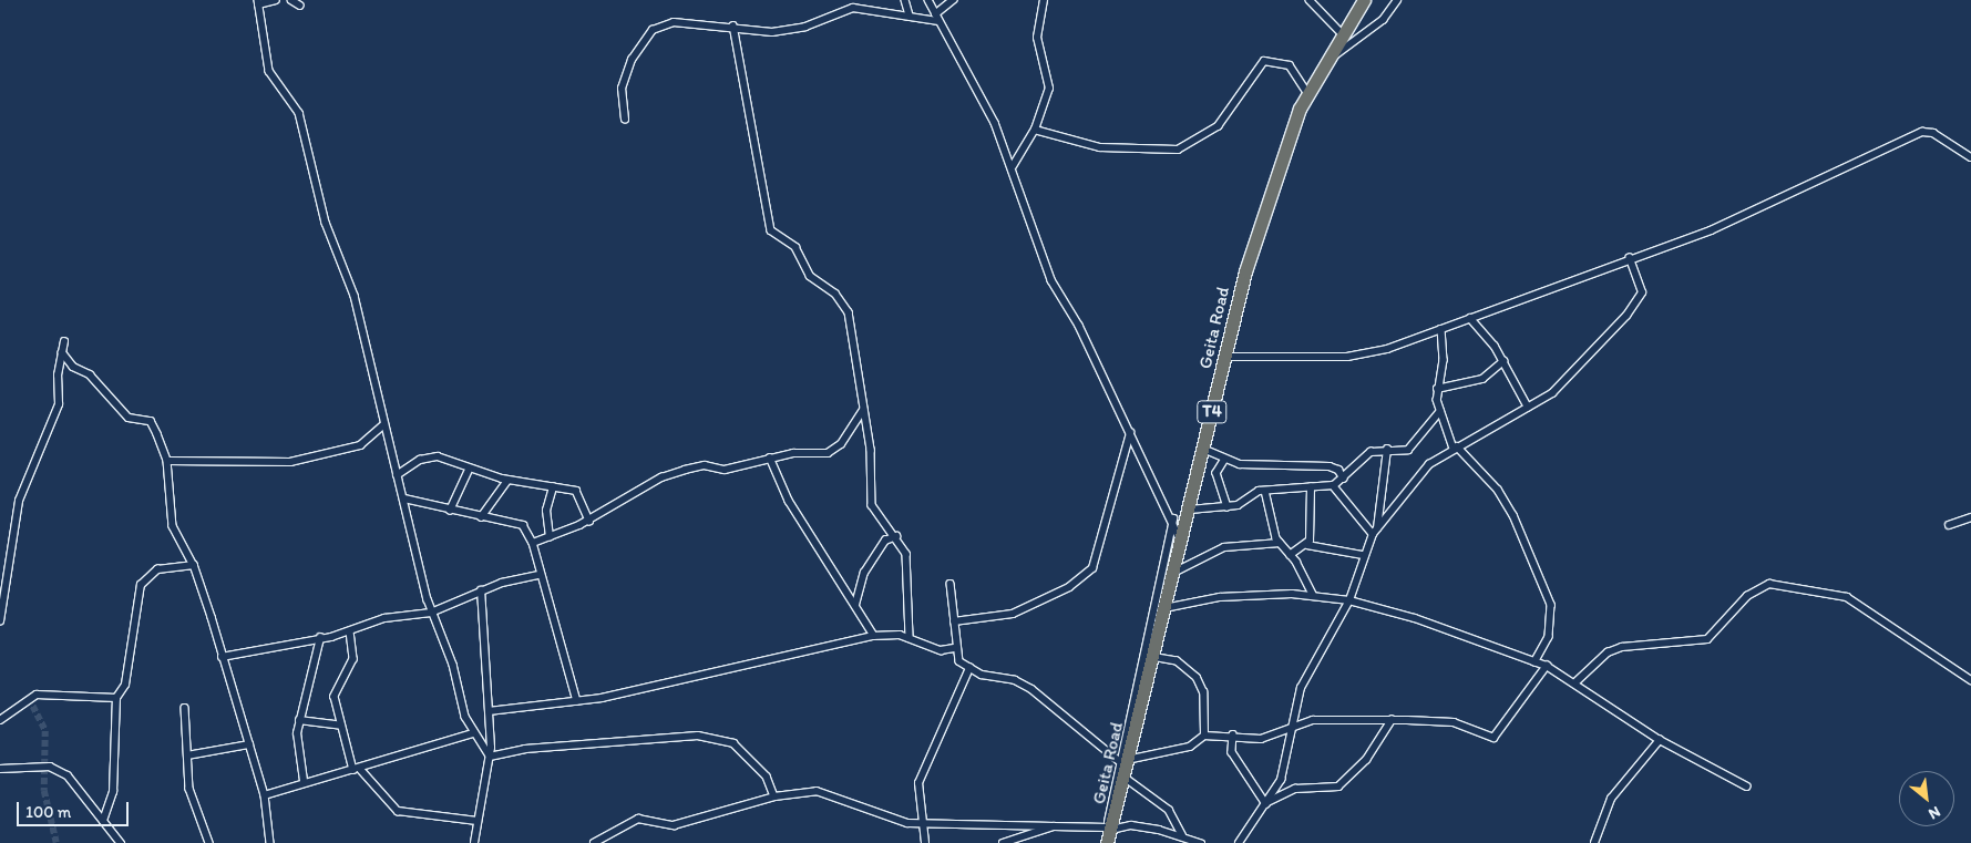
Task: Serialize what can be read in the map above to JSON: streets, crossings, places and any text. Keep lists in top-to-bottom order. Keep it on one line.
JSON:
{"streets":{"highway":["Geita Road","T4"]},"scale_bar":"100 m","north":"bottom right"}
